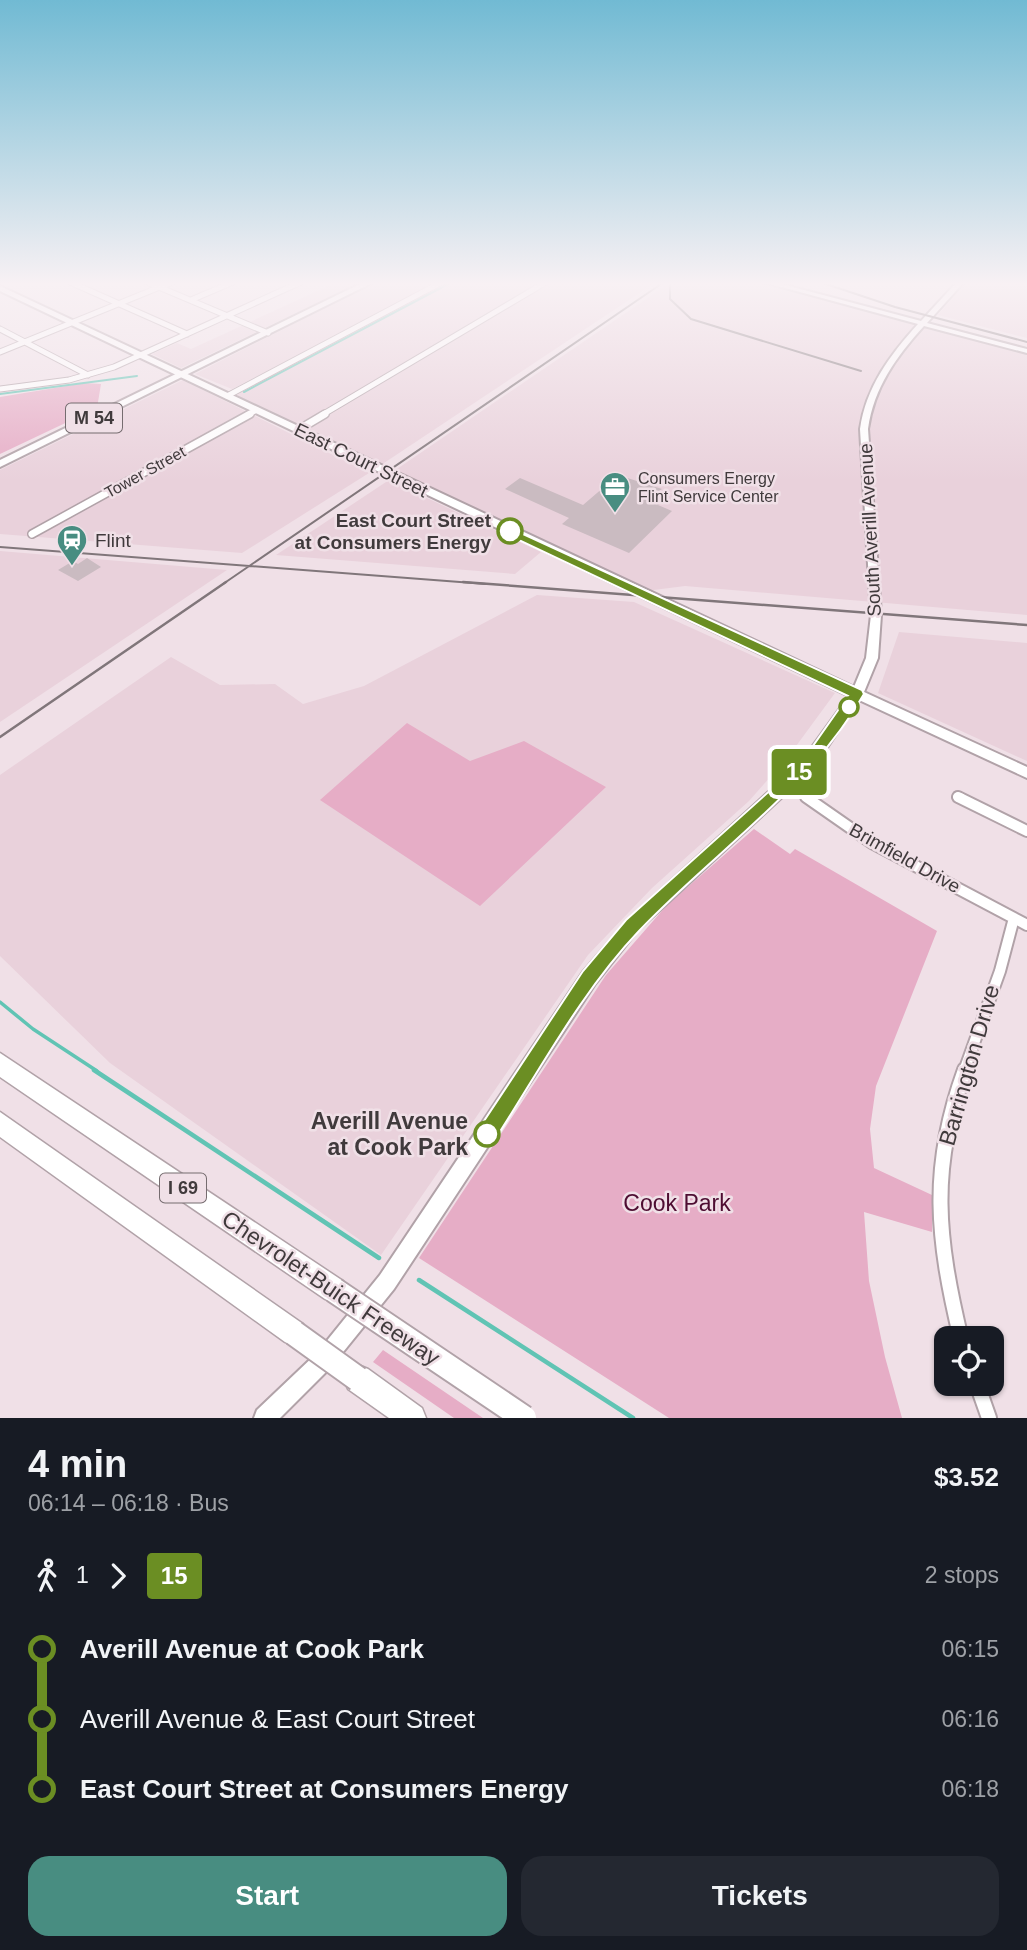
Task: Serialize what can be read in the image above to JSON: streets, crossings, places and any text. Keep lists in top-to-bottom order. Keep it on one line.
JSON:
{"streets":{"highway":["I 69","Chevrolet-Buick Freeway"],"main road":["M 54"],"street":["East Court Street","Tower Street","South Averill Avenue","Brimfield Drive","Barrington Drive"]},"crossings":[["M 54","East Court Street"],["East Court Street","Tower Street"],["East Court Street","South Averill Avenue"],["South Averill Avenue","Brimfield Drive"],["Brimfield Drive","Barrington Drive"]],"parks":["Cook Park"],"places":{"office":["Consumers Energy Flint Service Center"],"other":["East Court Street at Consumers Energy","Averill Avenue at Cook Park"],"station":["Flint"]},"lines":["bus line 15"],"page":{"on_map":"15","heading":["4 min","06:14 – 06:18 · Bus","$3.52"],"legs":["1","15","2 stops"],"list":[{"name":"Averill Avenue at Cook Park","value":"06:15"},{"name":"Averill Avenue & East Court Street","value":"06:16"},{"name":"East Court Street at Consumers Energy","value":"06:18"}],"buttons":["Start","Tickets"]}}
